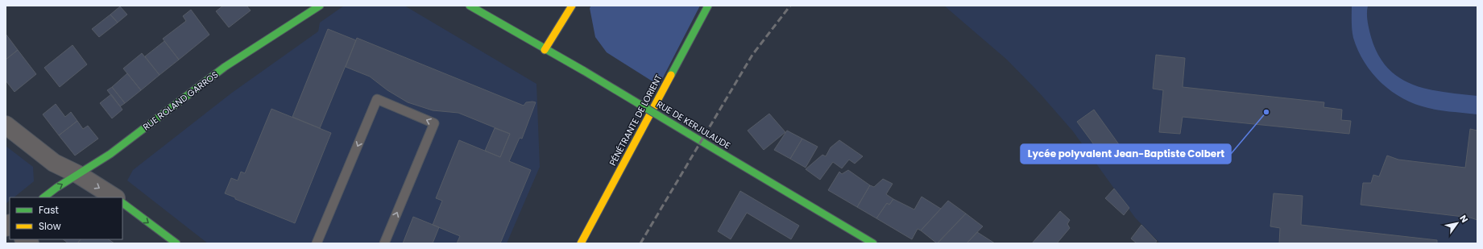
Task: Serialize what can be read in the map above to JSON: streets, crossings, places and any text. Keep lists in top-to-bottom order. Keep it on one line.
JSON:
{"streets":{"street":["RUE ROLAND GARROS","PÉNÉTRANTE DE LORIENT","RUE DE KERJULAUDE"]},"places":["Lycée polyvalent Jean-Baptiste Colbert"],"legend":["Fast","Slow"],"north":"top right"}
